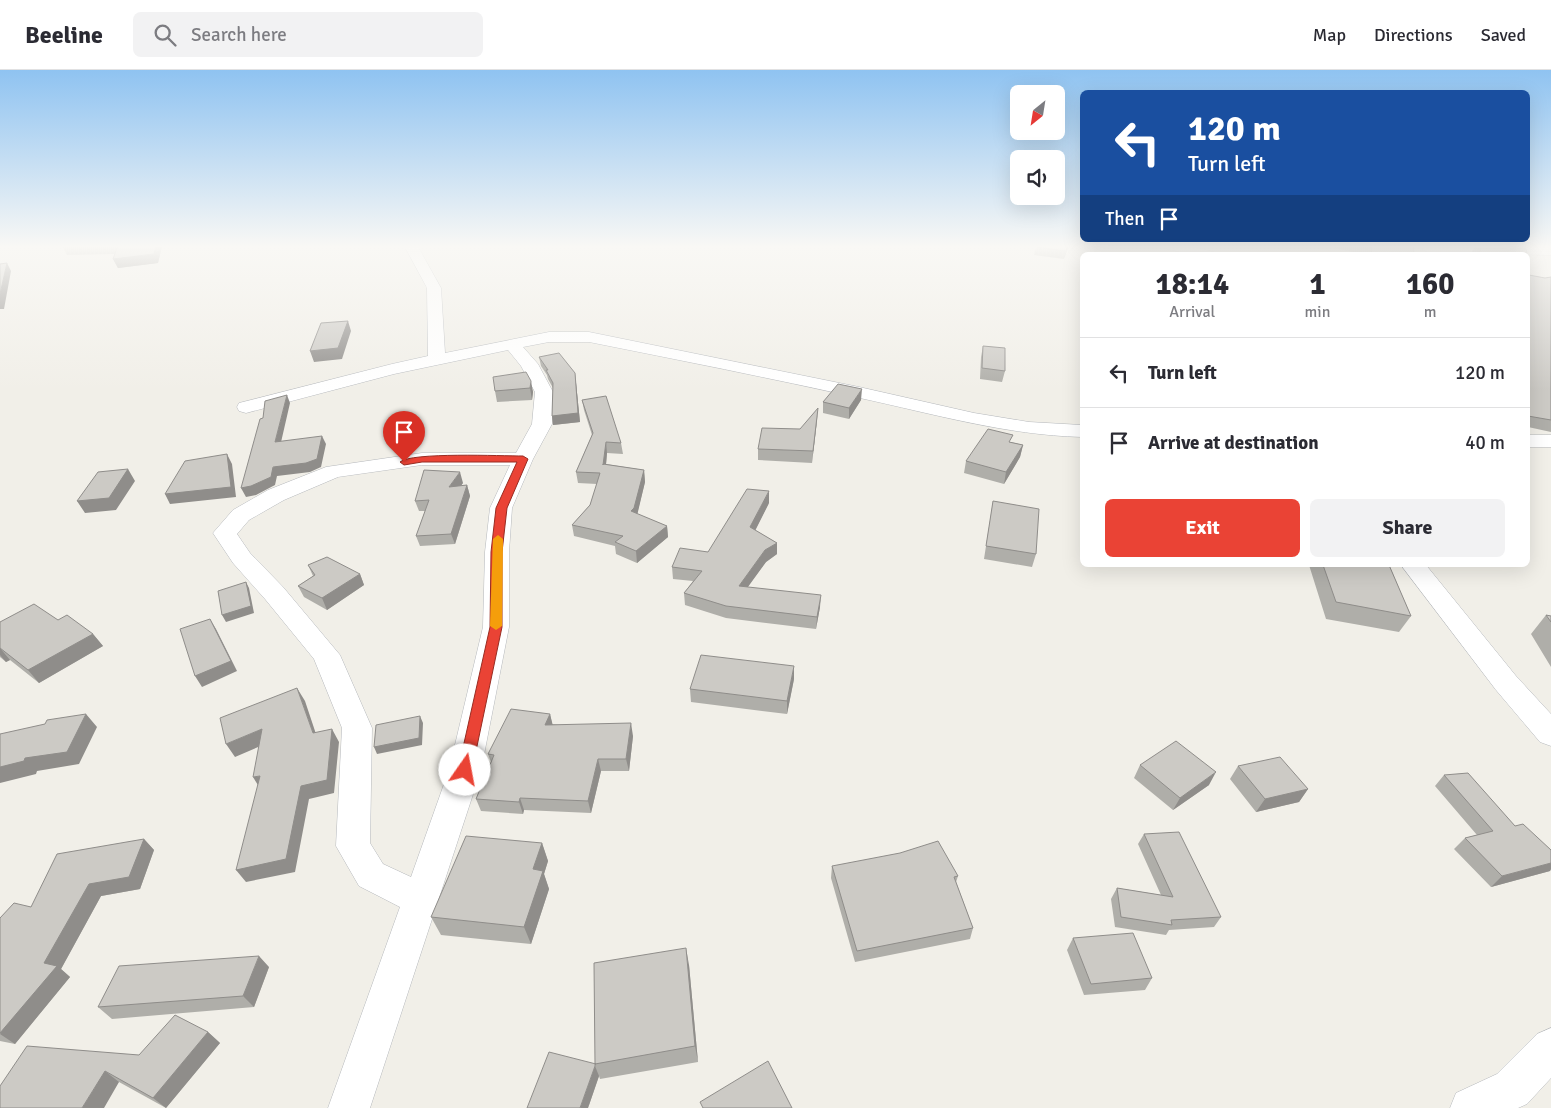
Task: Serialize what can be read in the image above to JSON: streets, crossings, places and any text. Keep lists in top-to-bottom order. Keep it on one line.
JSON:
{"north":"bottom left","page":{"header":"Beeline","search":"Search here","nav":["Map","Directions","Saved"],"turn":["120 m","Turn left"],"then":"Then","eta":["18:14","Arrival","1","min","160","m"],"list":[{"name":"Turn left","value":"120 m"},{"name":"Arrive at destination","value":"40 m"}],"buttons":["Exit","Share"]}}
